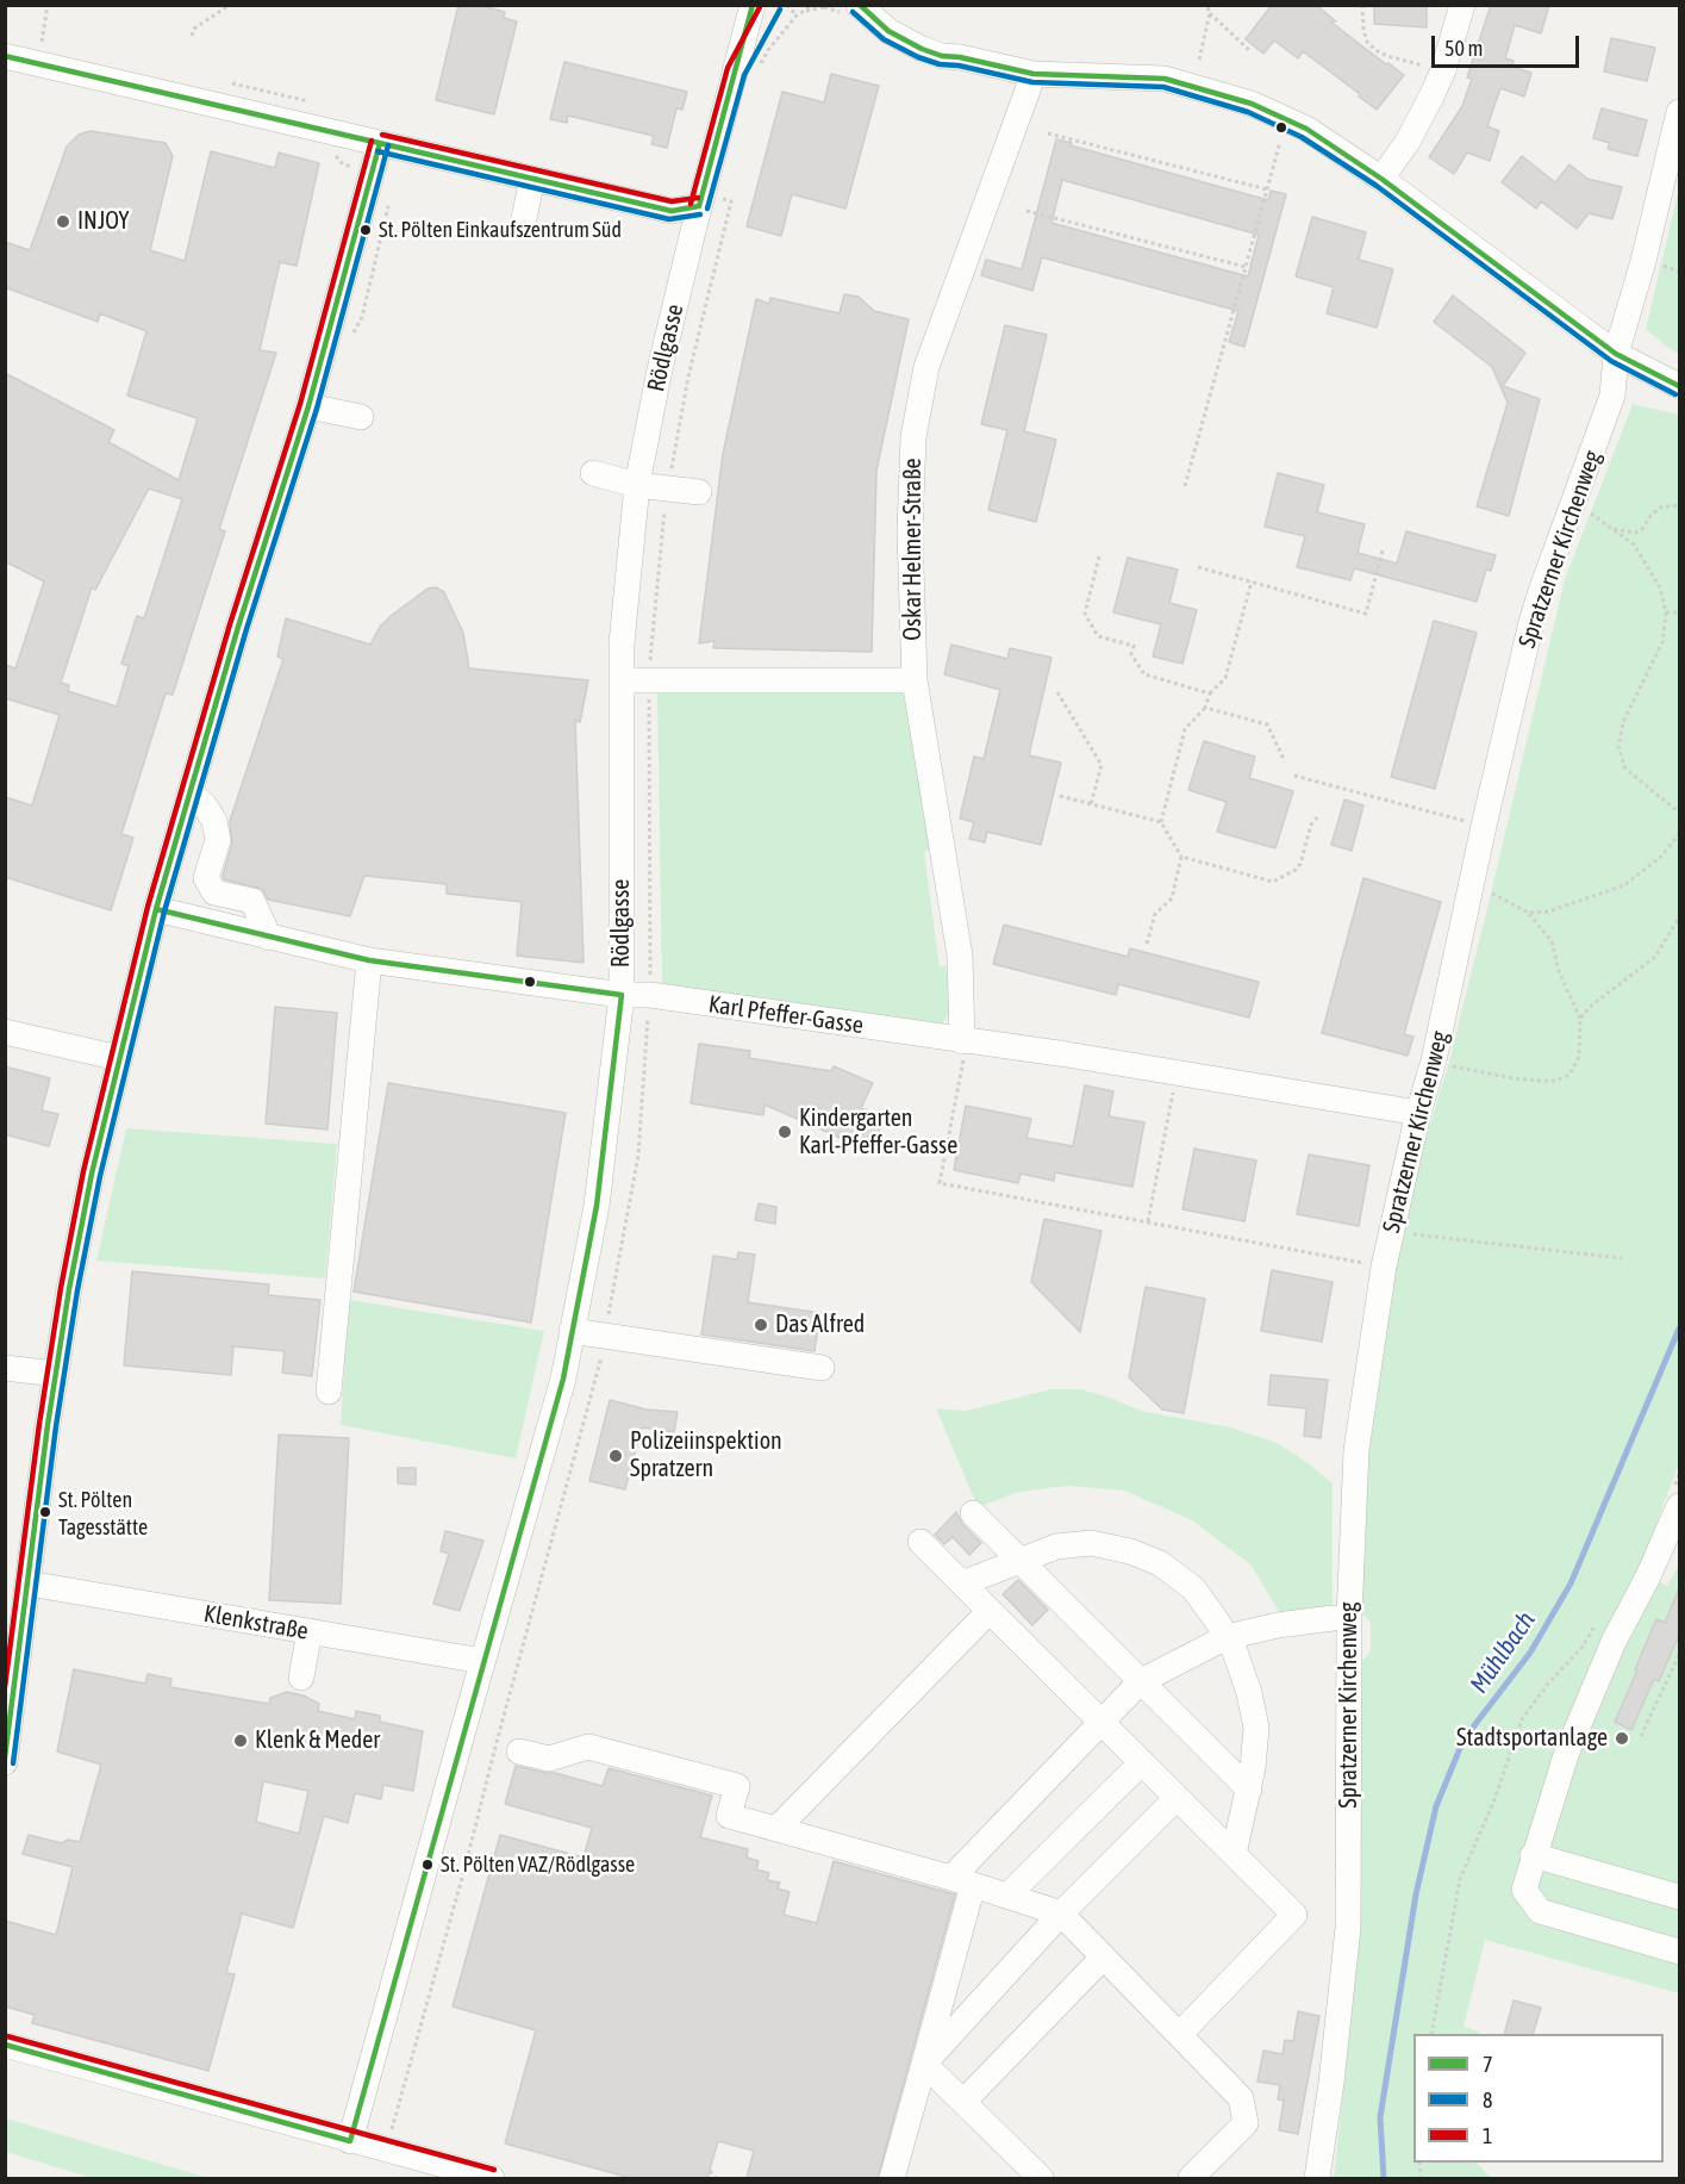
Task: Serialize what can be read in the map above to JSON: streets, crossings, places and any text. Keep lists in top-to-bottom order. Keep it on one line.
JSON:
{"streets":{"street":["Rödlgasse","Oskar Helmer-Straße","Spratzerner Kirchenweg","Karl Pfeffer-Gasse","Klenkstraße"]},"crossings":[["Rödlgasse","Karl Pfeffer-Gasse"],["Rödlgasse","Klenkstraße"],["Oskar Helmer-Straße","Karl Pfeffer-Gasse"],["Spratzerner Kirchenweg","Karl Pfeffer-Gasse"]],"water":["Mühlbach"],"places":["INJOY","St. Pölten Einkaufszentrum Süd","Kindergarten Karl-Pfeffer-Gasse","Das Alfred","Polizeiinspektion Spratzern","St. Pölten Tagesstätte","Stadtsportanlage","Klenk & Meder","St. Pölten VAZ/Rödlgasse"],"lines":["transit line 7","transit line 1","transit line 8"],"legend":["7","8","1"],"scale_bar":"50 m"}
